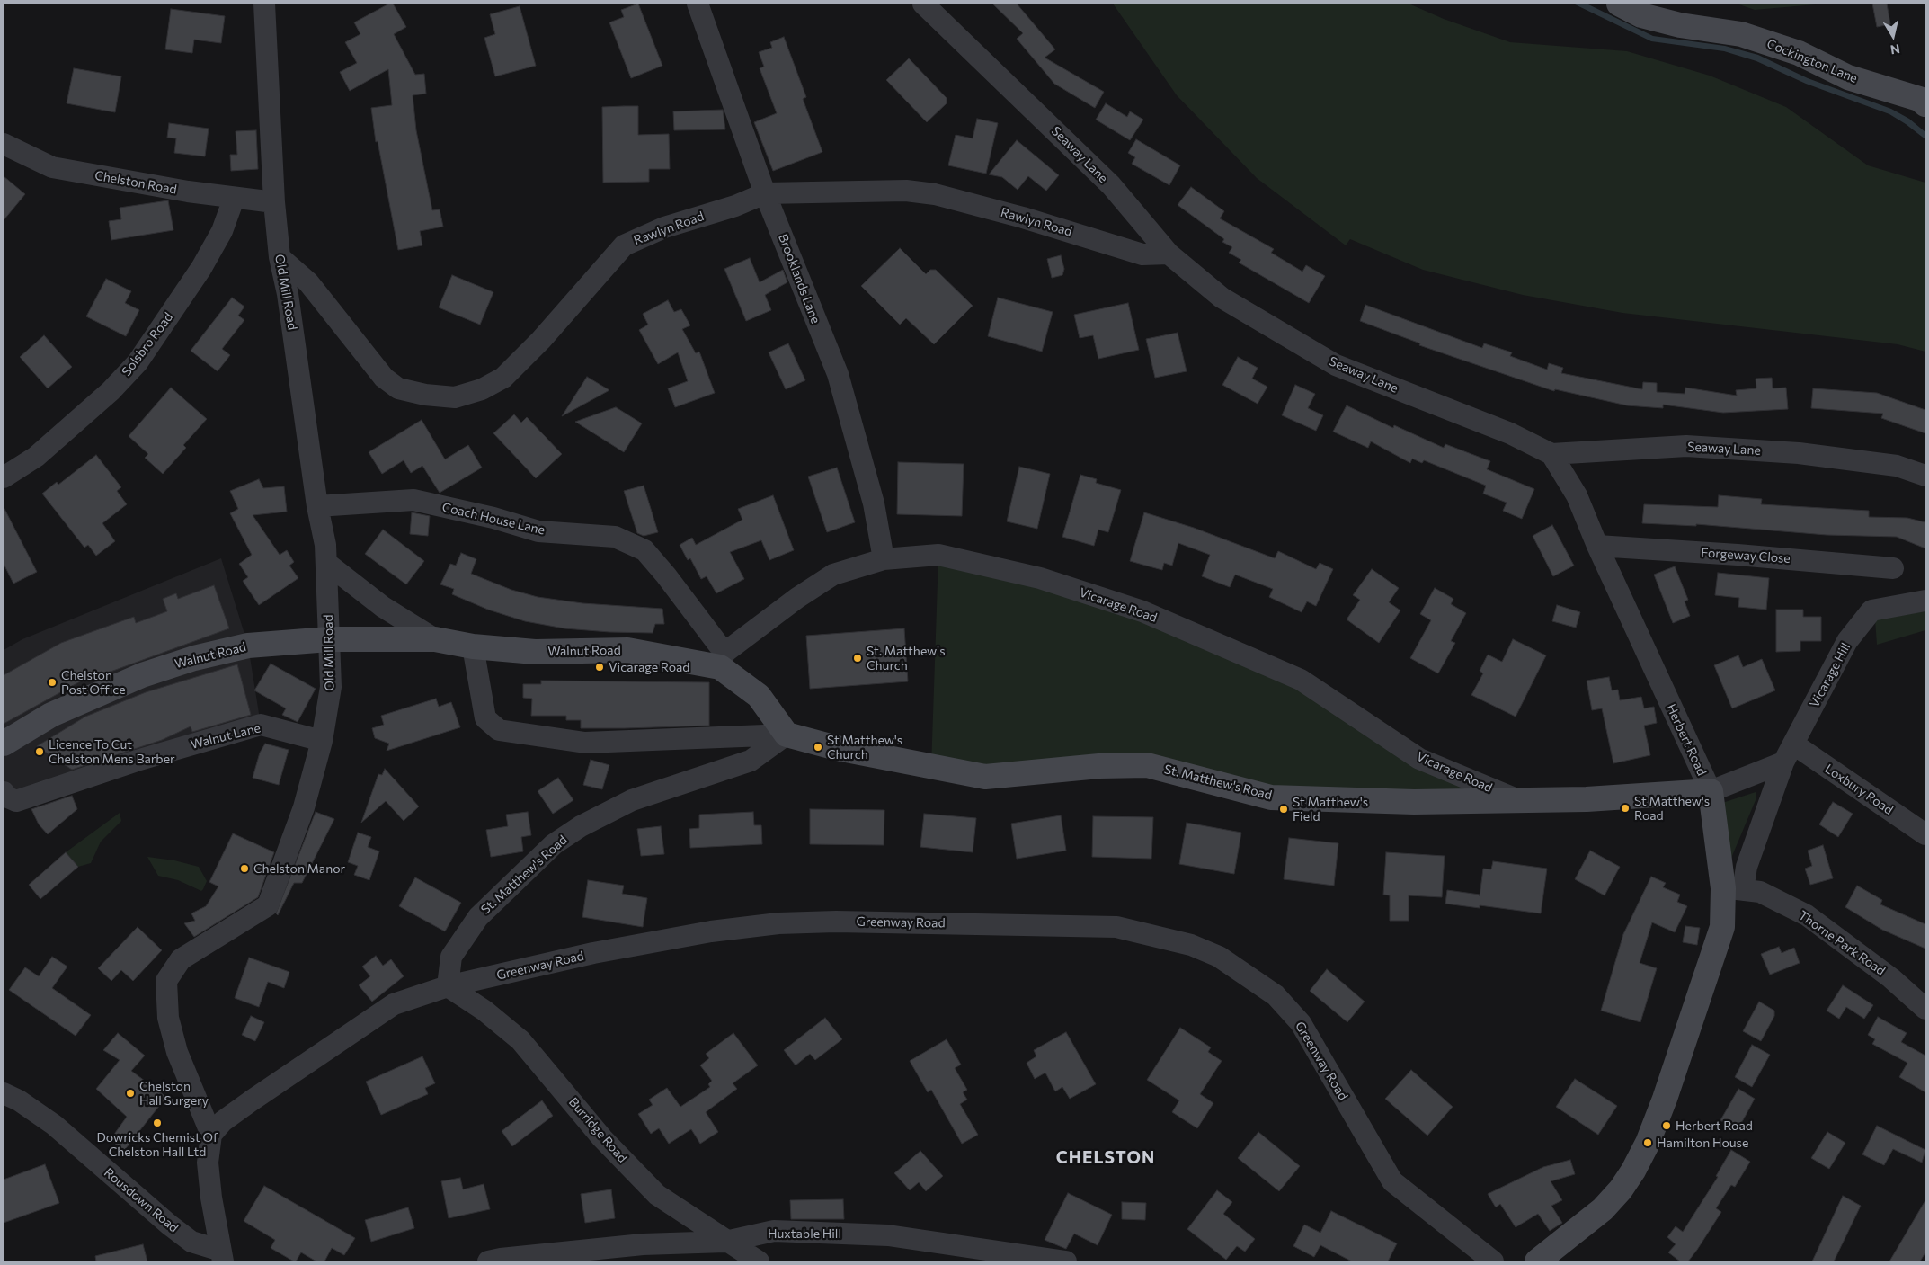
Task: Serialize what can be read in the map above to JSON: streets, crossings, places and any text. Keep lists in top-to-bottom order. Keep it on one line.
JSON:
{"streets":{"street":["Cockington Lane","Seaway Lane","Chelston Road","Rawlyn Road","Brooklands Lane","Old Mill Road","Solsbro Road","Coach House Lane","Forgeway Close","Vicarage Road","Walnut Road","Vicarage Hill","Walnut Lane","Herbert Road","St. Matthew's Road","Loxbury Road","Greenway Road","Thorne Park Road","Burridge Road","Rousdown Road","Huxtable Hill"]},"crossings":[["Seaway Lane","Rawlyn Road"],["Seaway Lane","Herbert Road"],["Chelston Road","Old Mill Road"],["Chelston Road","Solsbro Road"],["Rawlyn Road","Brooklands Lane"],["Rawlyn Road","Old Mill Road"],["Brooklands Lane","Vicarage Road"],["Old Mill Road","Coach House Lane"],["Old Mill Road","Walnut Road"],["Old Mill Road","Walnut Lane"],["Old Mill Road","Greenway Road"],["Old Mill Road","Rousdown Road"],["Coach House Lane","Vicarage Road"],["Coach House Lane","Walnut Road"],["Forgeway Close","Herbert Road"],["Vicarage Road","Walnut Road"],["Vicarage Road","St. Matthew's Road"],["Walnut Road","St. Matthew's Road"],["Vicarage Hill","Herbert Road"],["Vicarage Hill","Loxbury Road"],["Vicarage Hill","Thorne Park Road"],["Herbert Road","St. Matthew's Road"],["Herbert Road","Thorne Park Road"],["St. Matthew's Road","Greenway Road"],["St. Matthew's Road","Burridge Road"],["Greenway Road","Burridge Road"],["Burridge Road","Huxtable Hill"]],"districts":["CHELSTON"],"places":["St. Matthew's Church","Vicarage Road","Chelston Post Office","St Matthew's Church","Licence To Cut Chelston Mens Barber","St Matthew's Road","St Matthew's Field","Chelston Manor","Chelston Hall Surgery","Dowricks Chemist Of Chelston Hall Ltd","Herbert Road","Hamilton House"],"north":"bottom"}
